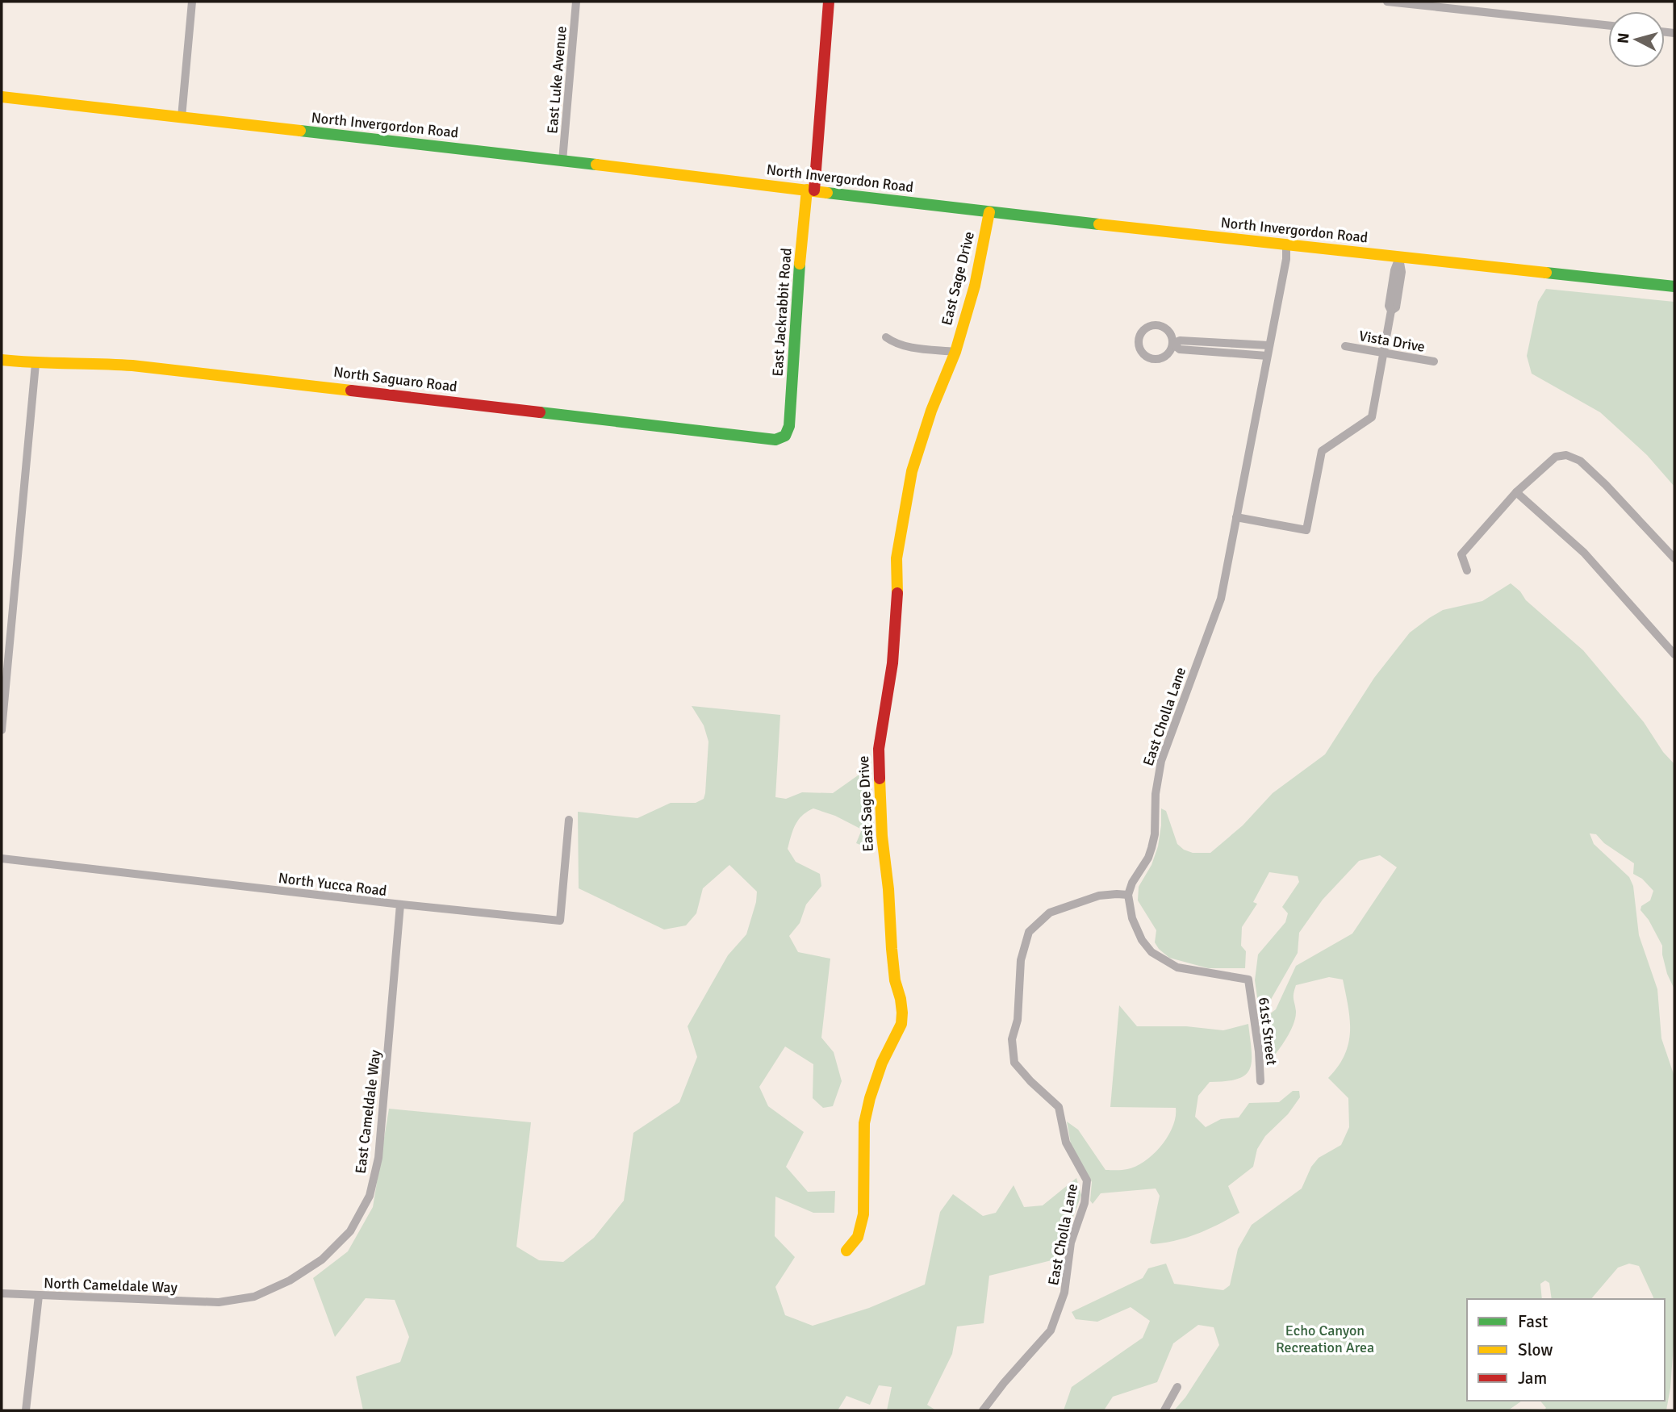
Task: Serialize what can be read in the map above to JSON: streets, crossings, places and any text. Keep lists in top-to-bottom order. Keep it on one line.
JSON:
{"streets":{"street":["East Luke Avenue","North Invergordon Road","East Sage Drive","East Jackrabbit Road","Vista Drive","North Saguaro Road","East Cholla Lane","North Yucca Road","61st Street","East Cameldale Way","North Cameldale Way"]},"crossings":[["East Luke Avenue","North Invergordon Road"],["North Invergordon Road","East Sage Drive"],["North Invergordon Road","East Jackrabbit Road"],["North Invergordon Road","East Cholla Lane"],["East Jackrabbit Road","North Saguaro Road"],["East Cholla Lane","61st Street"],["North Yucca Road","East Cameldale Way"],["East Cameldale Way","North Cameldale Way"]],"parks":["Echo Canyon Recreation Area"],"legend":["Fast","Slow","Jam"],"north":"left"}
